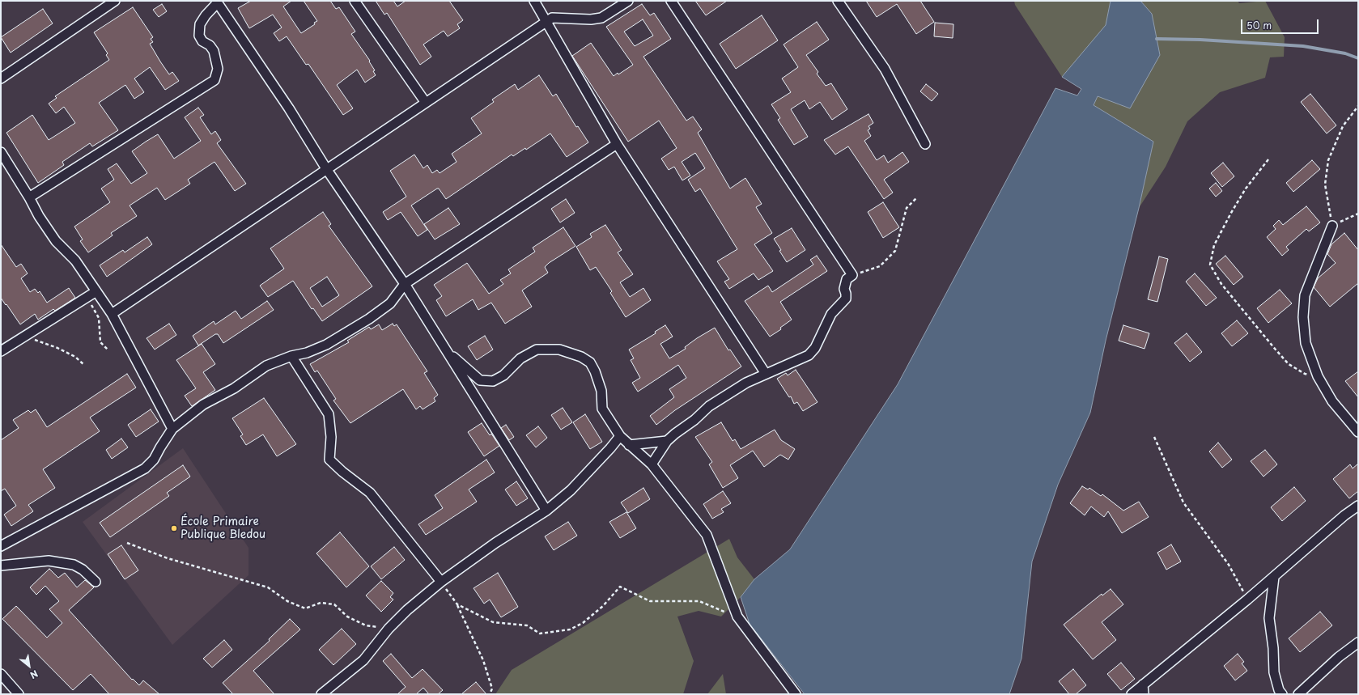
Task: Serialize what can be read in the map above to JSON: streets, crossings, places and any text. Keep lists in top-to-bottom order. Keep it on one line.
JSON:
{"places":["École Primaire Publique Bledou"],"scale_bar":"50 m","north":"bottom right"}
